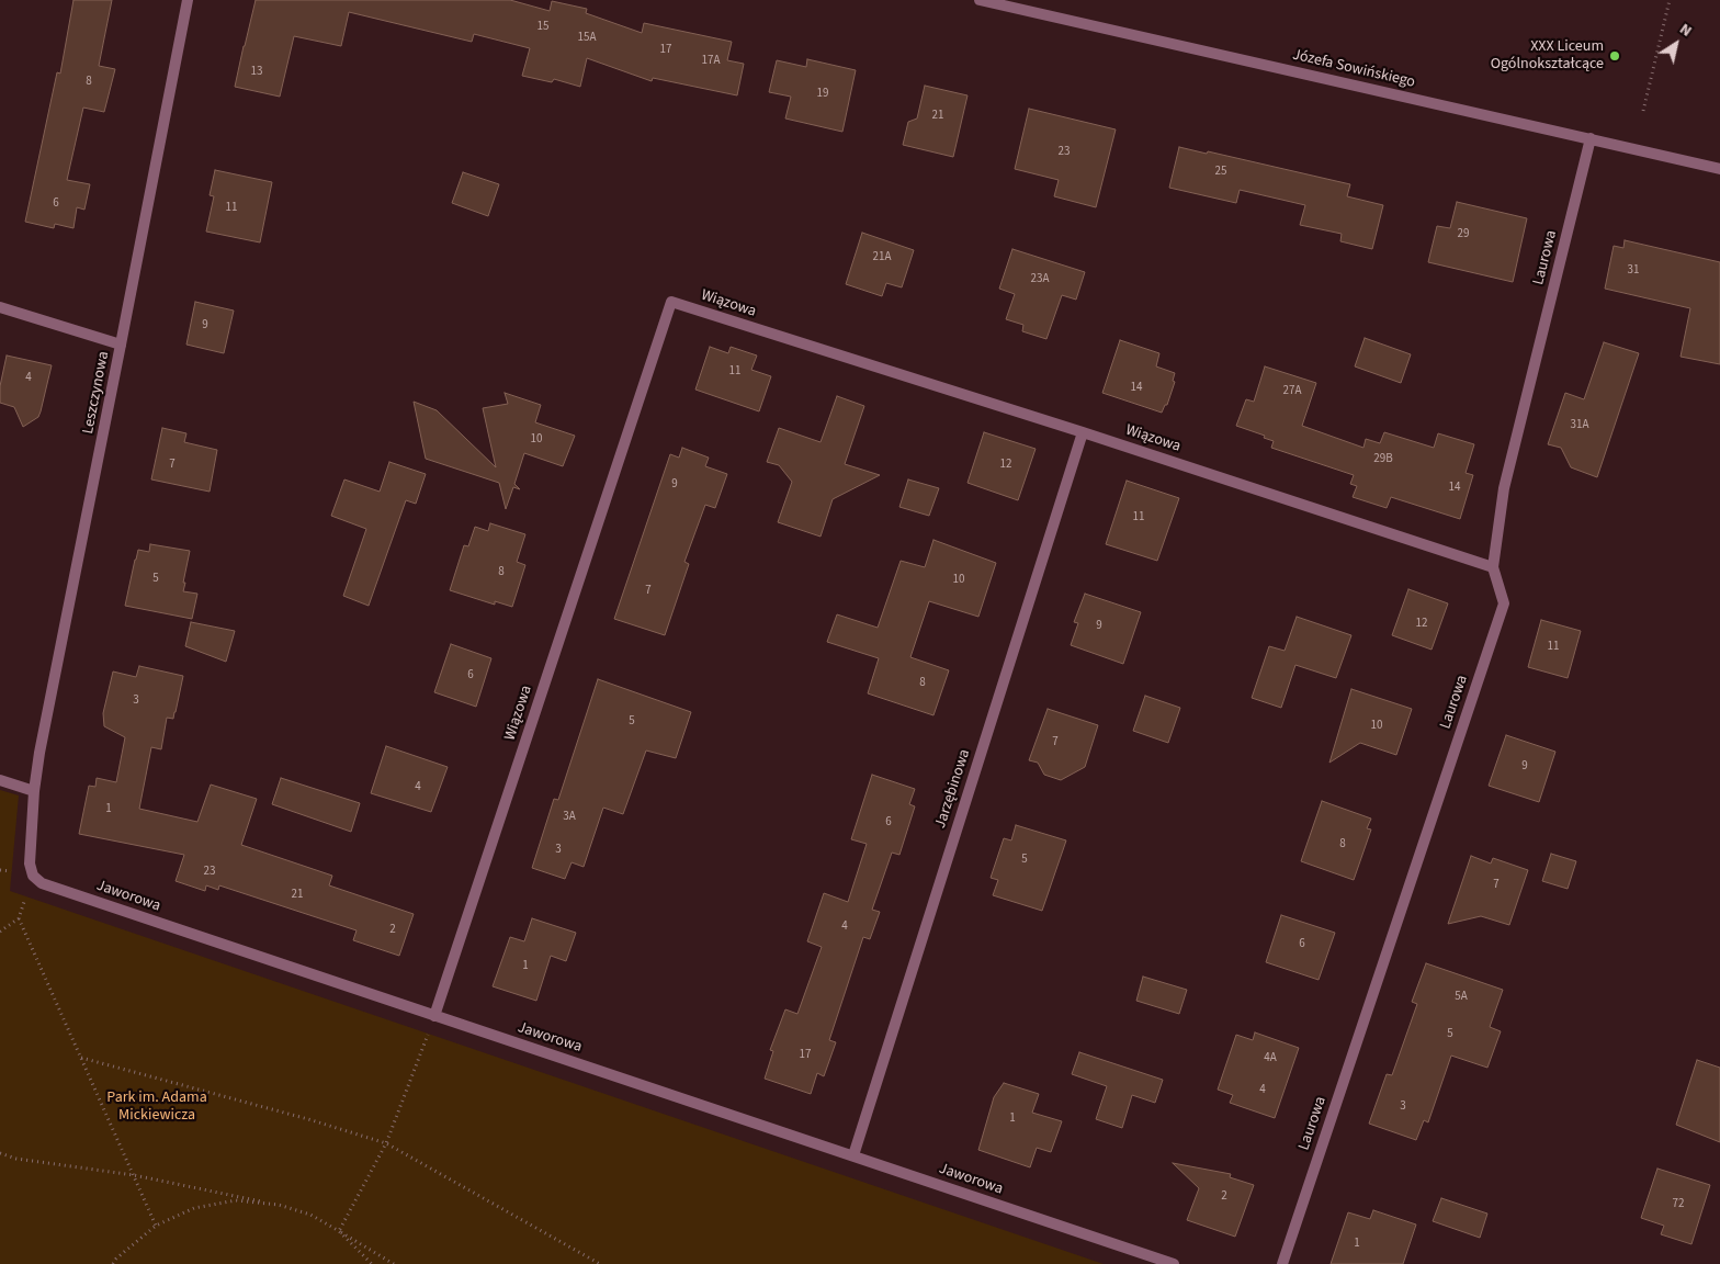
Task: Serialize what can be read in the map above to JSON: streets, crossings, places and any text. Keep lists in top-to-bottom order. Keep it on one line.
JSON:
{"streets":{"street":["Józefa Sowińskiego","Laurowa","Wiązowa","Leszczynowa","Jarzębinowa","Jaworowa"]},"crossings":[["Józefa Sowińskiego","Laurowa"],["Laurowa","Wiązowa"],["Wiązowa","Jarzębinowa"],["Wiązowa","Jaworowa"],["Jarzębinowa","Jaworowa"]],"parks":["Park im. Adama Mickiewicza"],"places":["XXX Liceum Ogólnokształcące"],"house_numbers":["15","15A","17","17A","13","8","19","21","23","25","6","11","29","21A","31","23A","9","11","4","14","27A","31A","10","29B","7","12","9","14","11","8","5","10","7","12","9","11","6","8","3","5","10","7","9","4","1","3A","6","8","3","5","23","7","21","4","2","6","1","5A","5","17","4A","4","3","1","2","72","1"],"north":"top right"}
